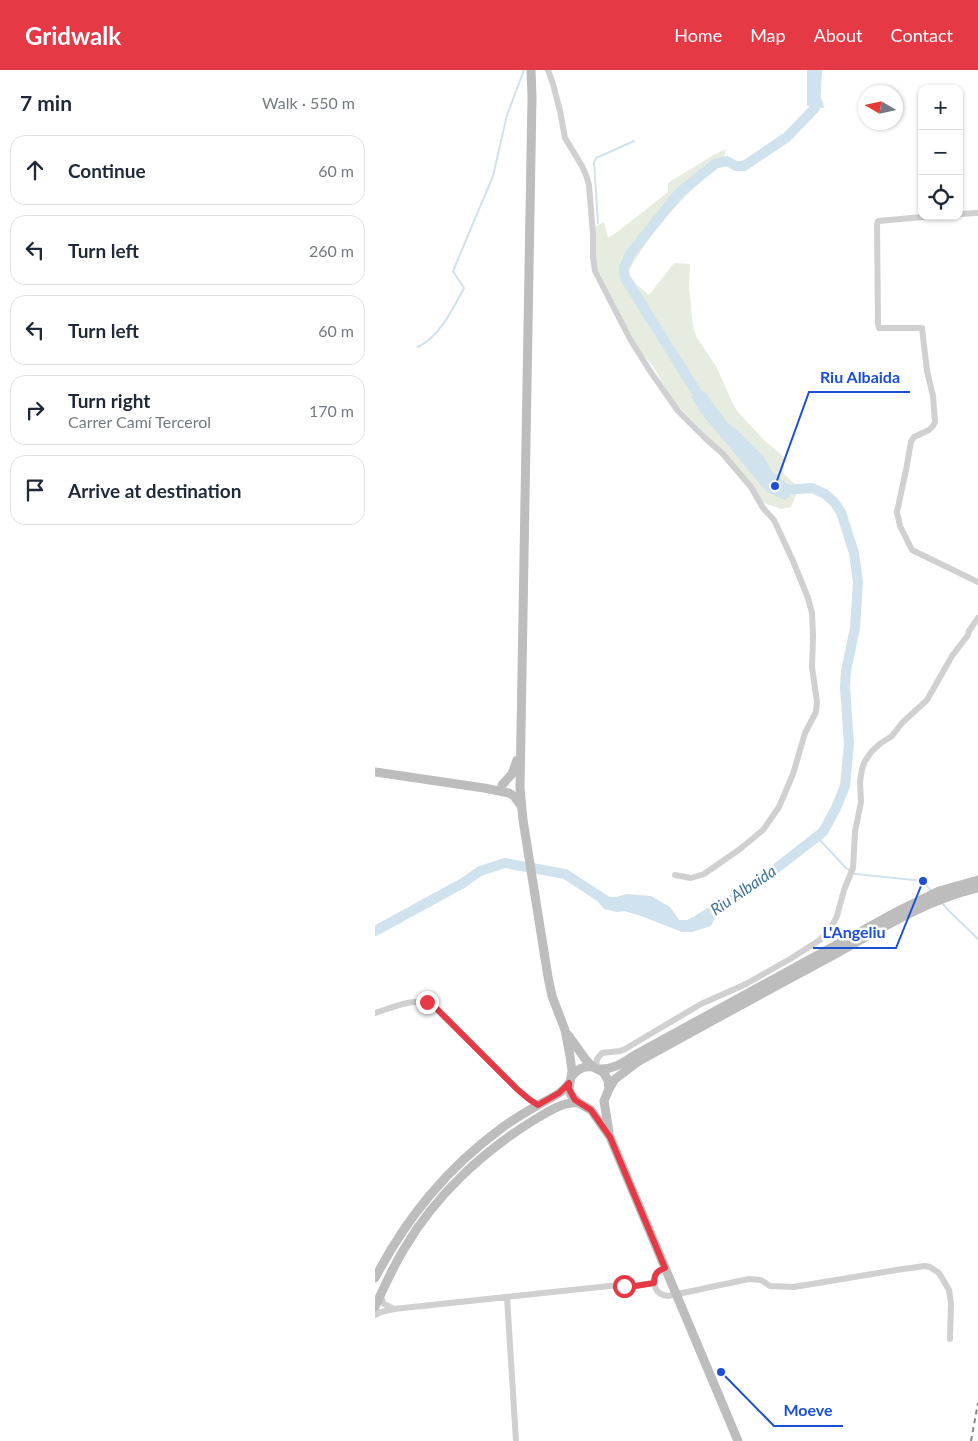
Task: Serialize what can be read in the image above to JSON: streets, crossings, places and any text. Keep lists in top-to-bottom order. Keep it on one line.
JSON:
{"water":["Riu Albaida"],"places":["Riu Albaida","L'Angeliu","Moeve"],"north":"left","page":{"header":"Gridwalk","nav":["Home","Map","About","Contact"],"heading":["7 min","Walk · 550 m"],"map_buttons":["+","−"],"list":[["Continue","60 m"],["Turn left","260 m"],["Turn left","60 m"],["Turn right","Carrer Camí Tercerol","170 m"],"Arrive at destination"]}}
